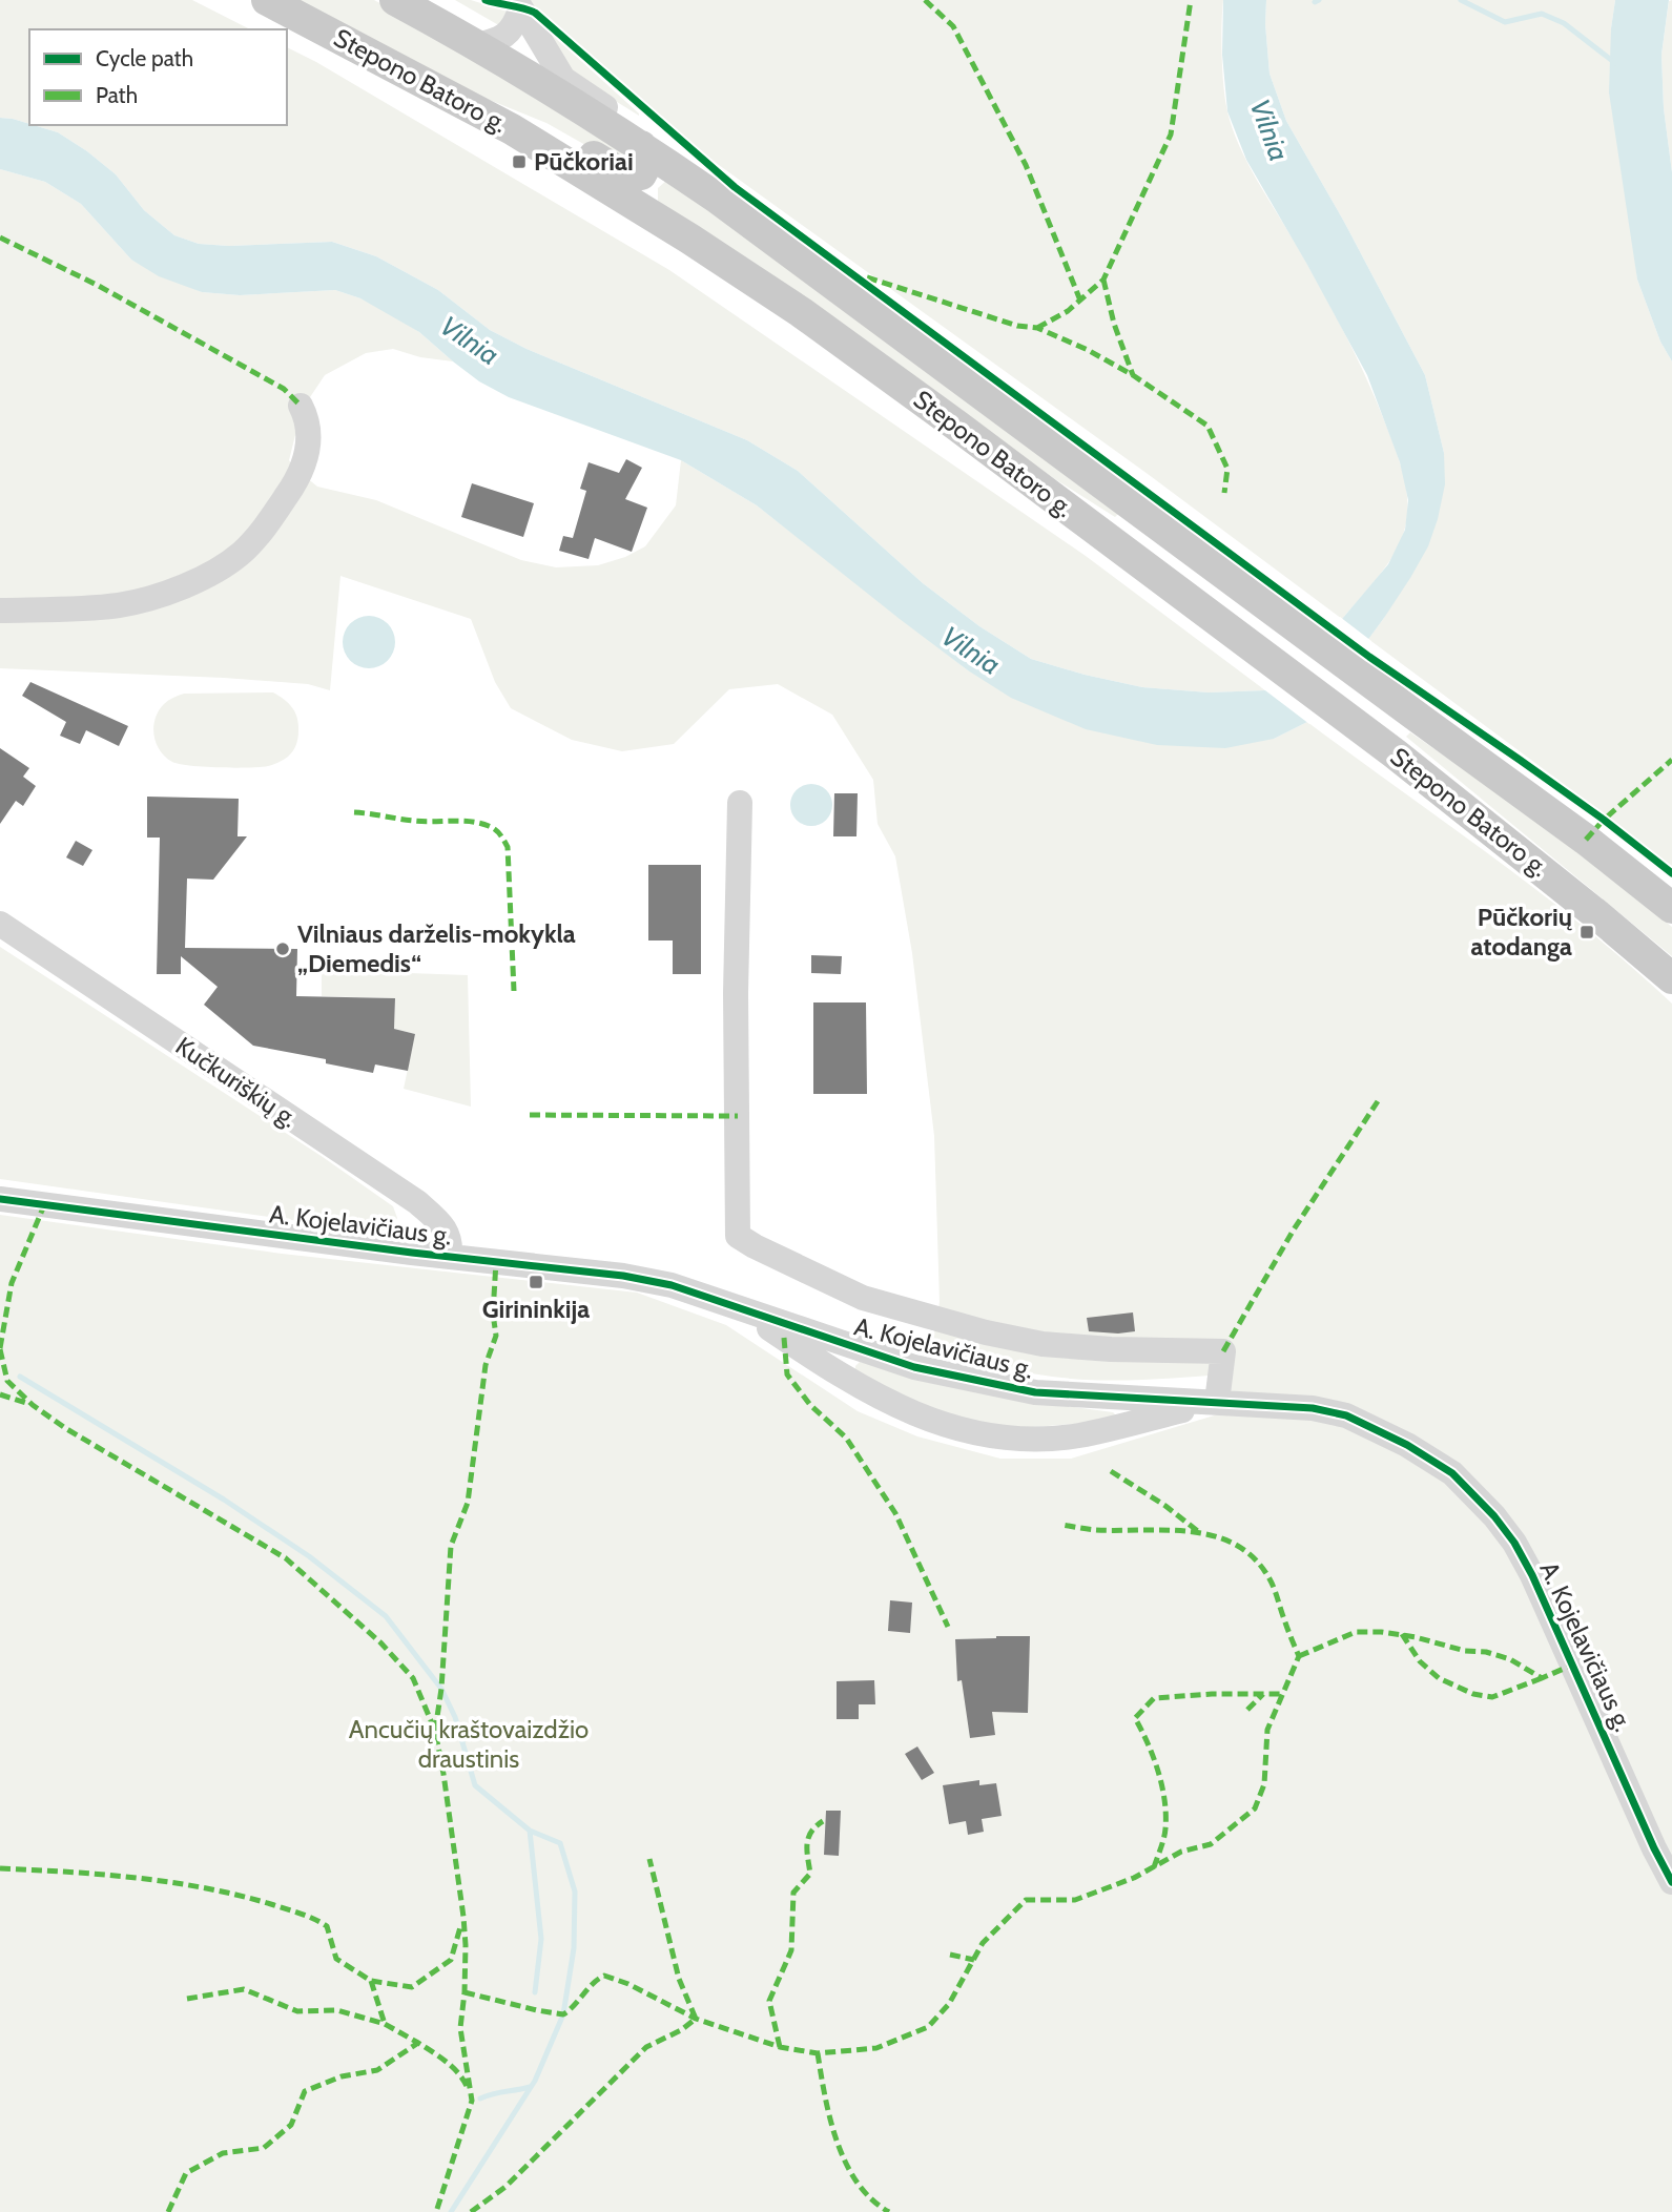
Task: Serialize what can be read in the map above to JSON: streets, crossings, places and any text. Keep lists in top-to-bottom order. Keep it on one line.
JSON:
{"streets":{"main road":["Stepono Batoro g."],"street":["Kučkuriškių g.","A. Kojelavičiaus g."]},"crossings":[["Kučkuriškių g.","A. Kojelavičiaus g."]],"water":["Vilnia"],"parks":["Ancučių kraštovaizdžio draustinis"],"places":{"transit":["Pūčkoriai","Pūčkorių atodanga","Girininkija"],"other":["Vilniaus darželis-mokykla „Diemedis“"]},"legend":["Cycle path","Path"]}
